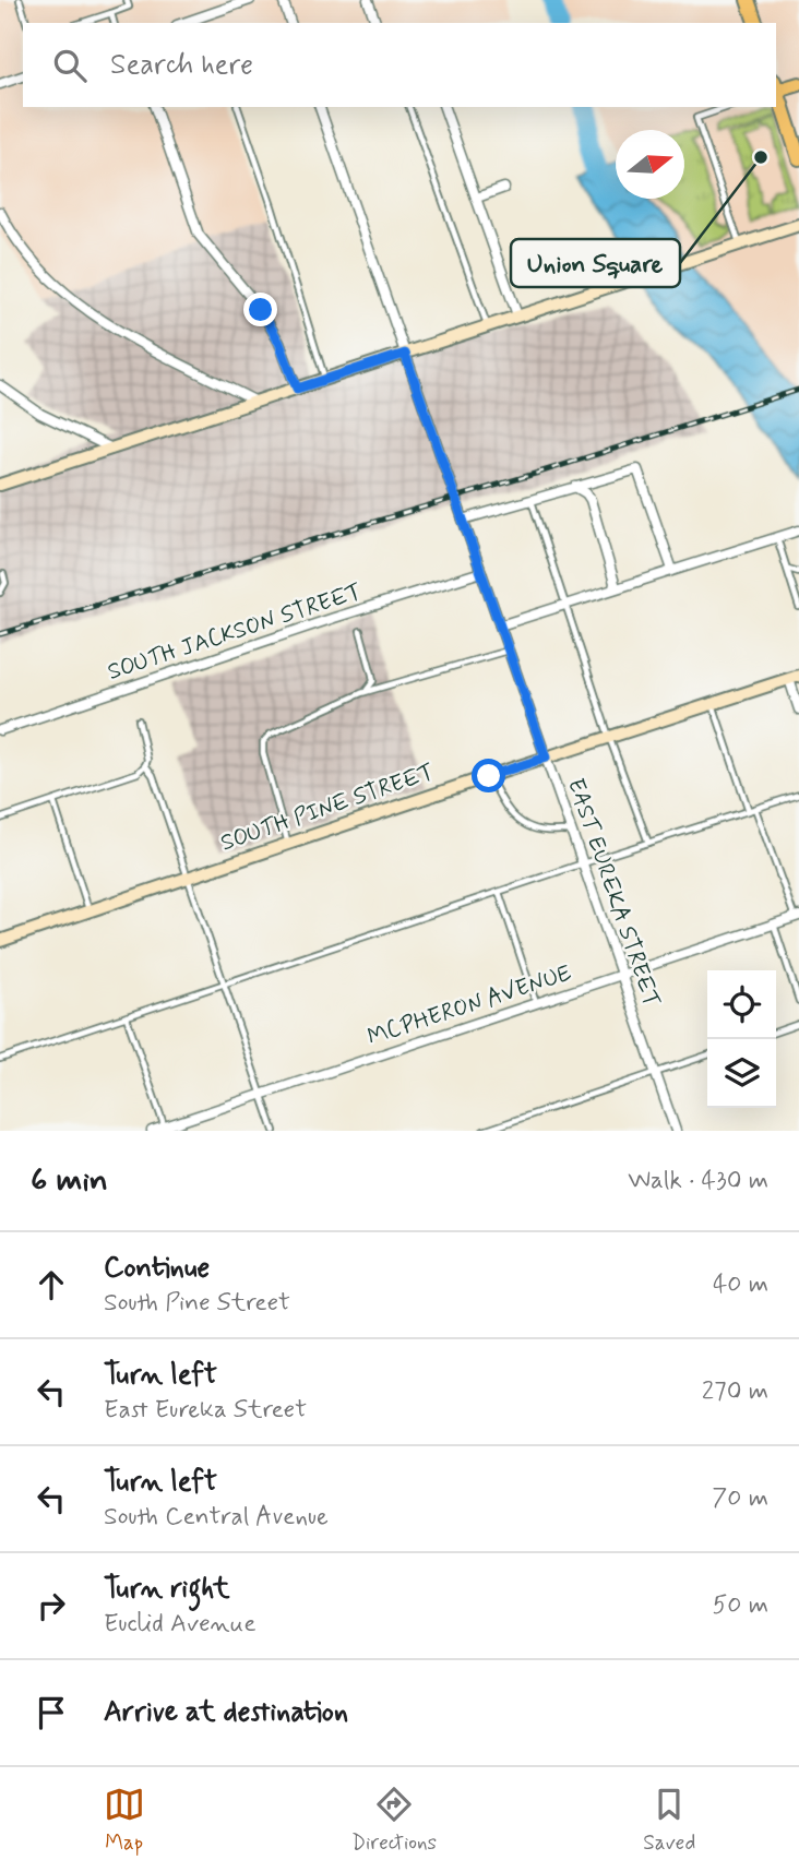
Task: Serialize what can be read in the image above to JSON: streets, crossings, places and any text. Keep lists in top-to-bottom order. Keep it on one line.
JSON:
{"streets":{"street":["SOUTH JACKSON STREET","SOUTH PINE STREET","EAST EUREKA STREET","MCPHERON AVENUE"]},"crossings":[["SOUTH JACKSON STREET","EAST EUREKA STREET"],["SOUTH PINE STREET","EAST EUREKA STREET"],["EAST EUREKA STREET","MCPHERON AVENUE"]],"places":["Union Square"],"north":"right","page":{"search":"Search here","heading":["6 min","Walk · 430 m"],"list":[["Continue","South Pine Street","40 m"],["Turn left","East Eureka Street","270 m"],["Turn left","South Central Avenue","70 m"],["Turn right","Euclid Avenue","50 m"],"Arrive at destination"],"nav":["Map","Directions","Saved"]}}
